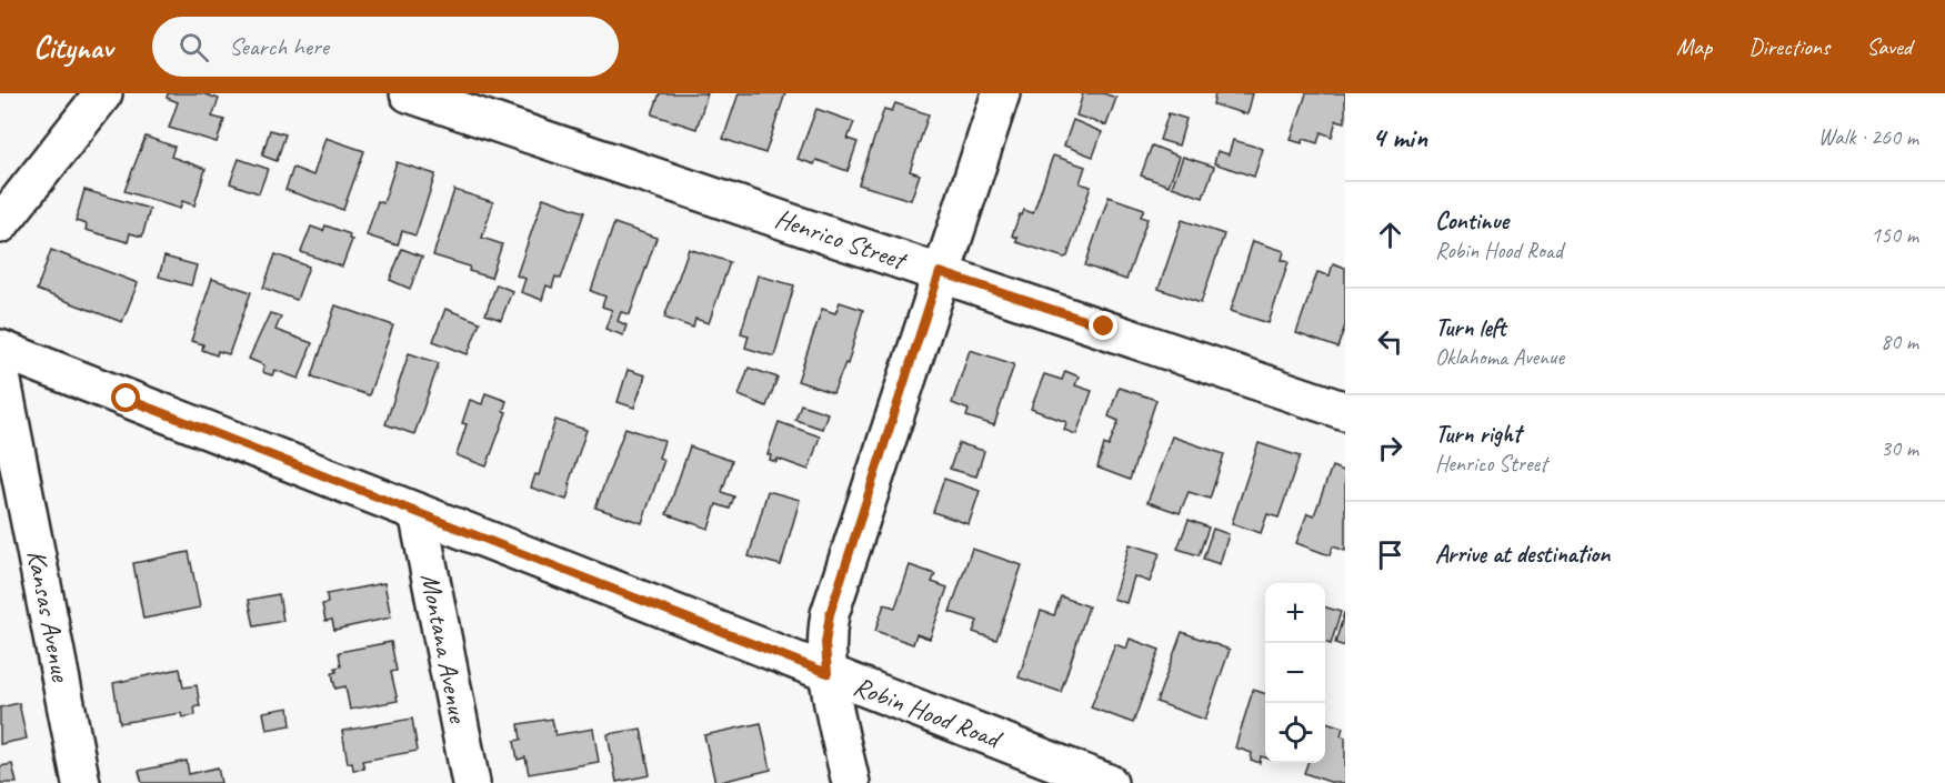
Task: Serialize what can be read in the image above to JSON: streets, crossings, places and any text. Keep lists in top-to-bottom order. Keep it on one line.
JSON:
{"streets":{"street":["Henrico Street","Kansas Avenue","Montana Avenue","Robin Hood Road"]},"crossings":[["Montana Avenue","Robin Hood Road"]],"page":{"header":"Citynav","search":"Search here","nav":["Map","Directions","Saved"],"heading":["4 min","Walk · 260 m"],"list":[["Continue","Robin Hood Road","150 m"],["Turn left","Oklahoma Avenue","80 m"],["Turn right","Henrico Street","30 m"],"Arrive at destination"],"map_buttons":["+","−"]}}
